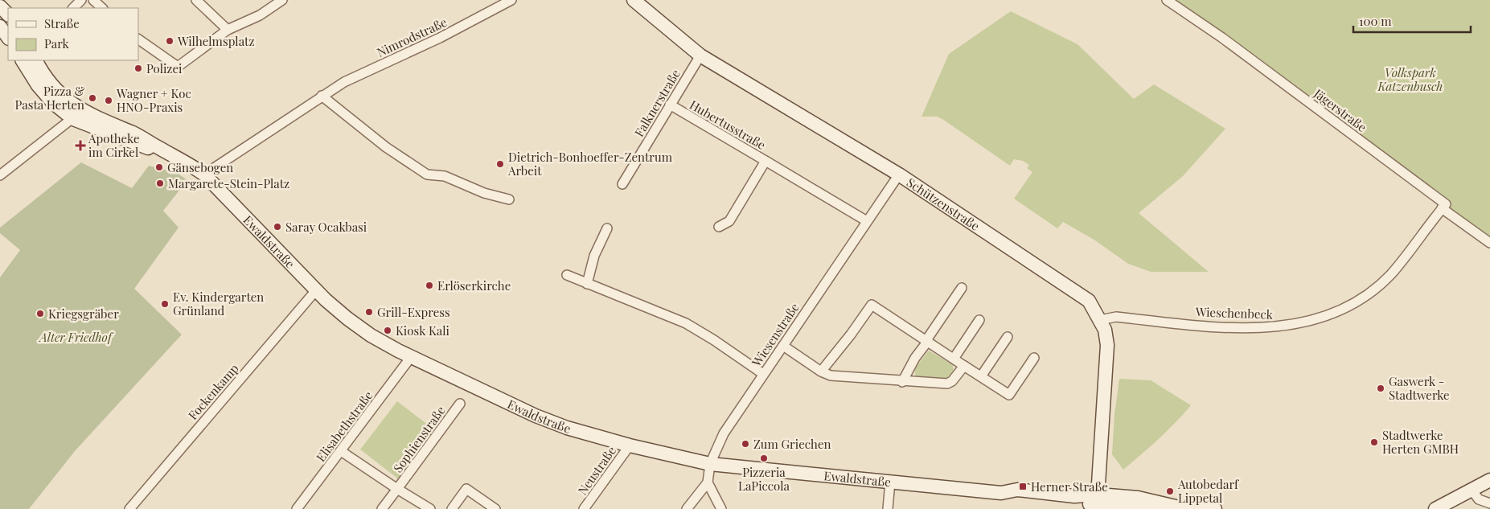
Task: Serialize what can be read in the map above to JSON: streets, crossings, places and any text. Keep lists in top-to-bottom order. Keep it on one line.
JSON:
{"streets":{"main road":["Schützenstraße","Ewaldstraße"],"street":["Nimrodstraße","Falknerstraße","Jägerstraße","Hubertusstraße","Wieschenbeck","Wiesenstraße","Fockenkamp","Elisabethstraße","Sophienstraße","Neustraße"]},"crossings":[["Nimrodstraße","Ewaldstraße"],["Falknerstraße","Hubertusstraße"],["Falknerstraße","Schützenstraße"],["Jägerstraße","Wieschenbeck"],["Schützenstraße","Ewaldstraße"],["Schützenstraße","Wieschenbeck"],["Schützenstraße","Wiesenstraße"],["Ewaldstraße","Wiesenstraße"],["Ewaldstraße","Fockenkamp"],["Ewaldstraße","Elisabethstraße"],["Ewaldstraße","Neustraße"],["Elisabethstraße","Sophienstraße"]],"parks":["Volkspark Katzenbusch","Alter Friedhof"],"places":{"other":["Wilhelmsplatz","Polizei","Pizza & Pasta Herten","Wagner + Koc HNO-Praxis","Dietrich-Bonhoeffer-Zentrum Arbeit","Gänsebogen","Margarete-Stein-Platz","Saray Ocakbasi","Erlöserkirche","Ev. Kindergarten Grünland","Grill-Express","Kriegsgräber","Kiosk Kali","Gaswerk - Stadtwerke","Stadtwerke Herten GMBH","Zum Griechen","Pizzeria LaPiccola","Autobedarf Lippetal"],"health":["Apotheke im Cirkel"],"transit":["Herner Straße"]},"legend":["Straße","Park"],"scale_bar":"100 m"}
